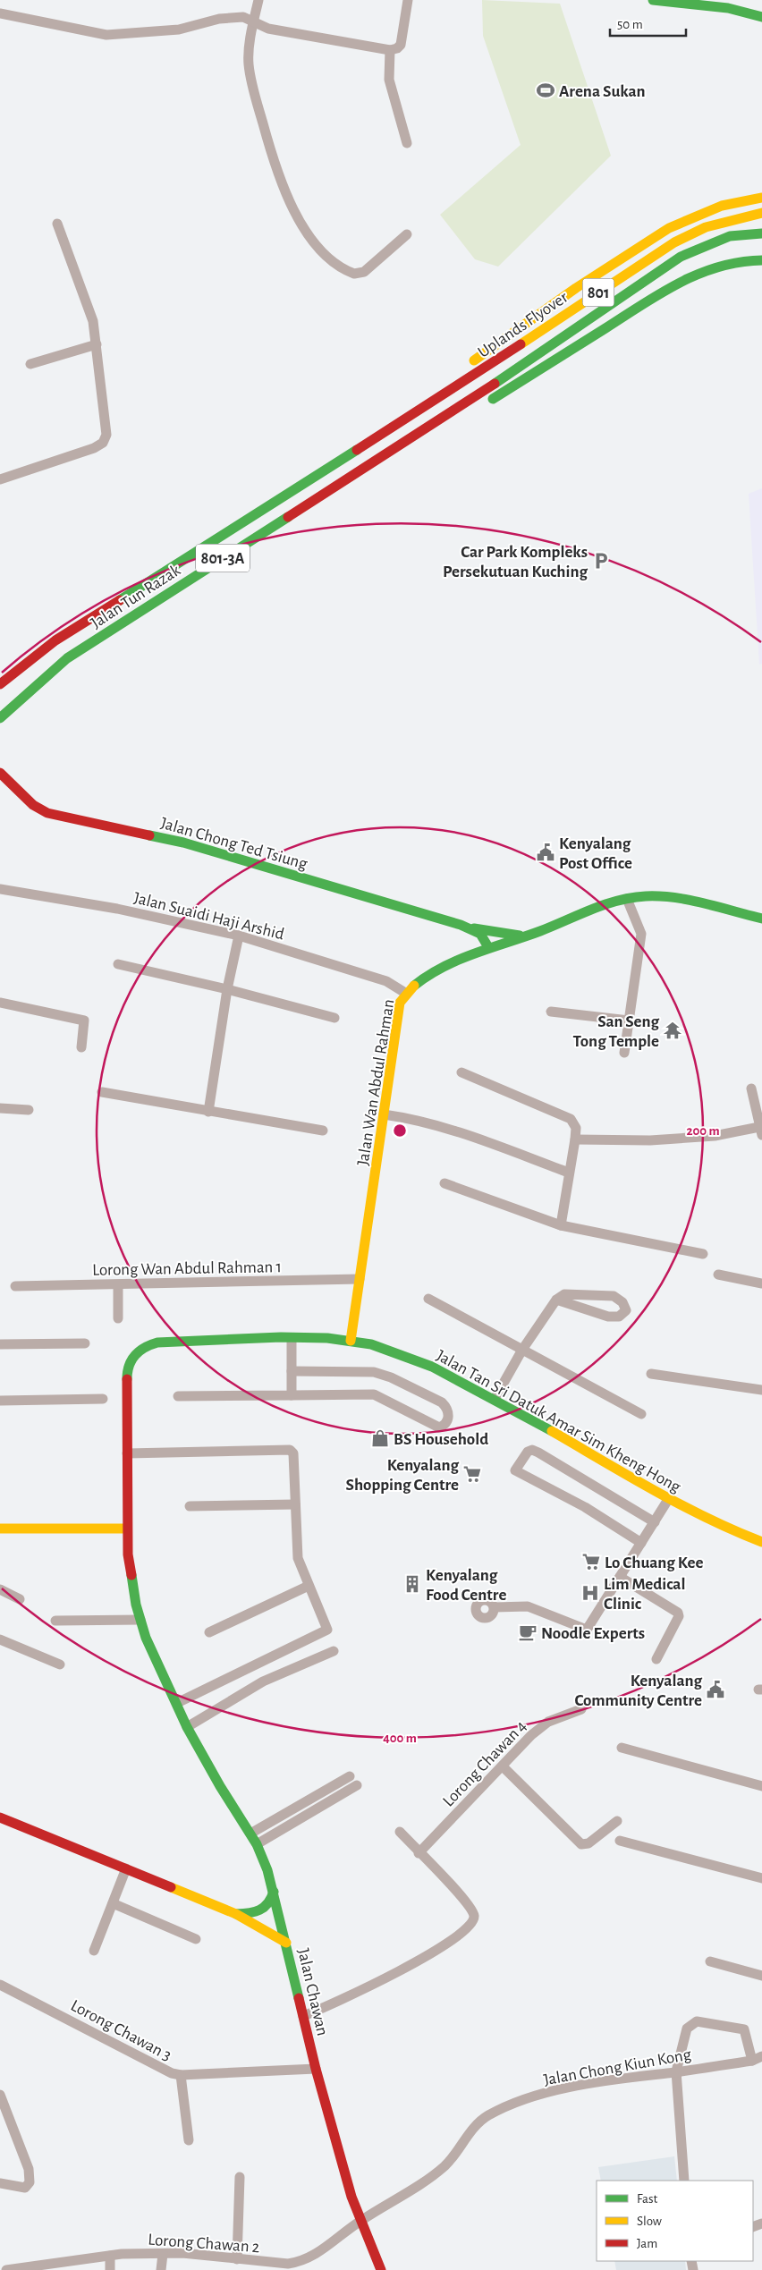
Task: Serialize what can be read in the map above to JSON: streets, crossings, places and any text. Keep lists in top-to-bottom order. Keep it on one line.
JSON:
{"streets":{"main road":["801","Uplands Flyover","801-3A","Jalan Tun Razak","Jalan Chong Ted Tsiung","Jalan Wan Abdul Rahman","Jalan Tan Sri Datuk Amar Sim Kheng Hong","Jalan Chawan"],"street":["Jalan Suaidi Haji Arshid","Lorong Wan Abdul Rahman 1","Lorong Chawan 4","Lorong Chawan 3","Jalan Chong Kiun Kong","Lorong Chawan 2"]},"crossings":[["Uplands Flyover","Jalan Tun Razak"],["Jalan Chong Ted Tsiung","Jalan Wan Abdul Rahman"],["Jalan Suaidi Haji Arshid","Jalan Wan Abdul Rahman"],["Jalan Wan Abdul Rahman","Lorong Wan Abdul Rahman 1"],["Jalan Wan Abdul Rahman","Jalan Tan Sri Datuk Amar Sim Kheng Hong"],["Jalan Tan Sri Datuk Amar Sim Kheng Hong","Jalan Chawan"],["Jalan Chawan","Lorong Chawan 3"],["Jalan Chawan","Jalan Chong Kiun Kong"],["Jalan Chawan","Lorong Chawan 2"],["Jalan Chong Kiun Kong","Lorong Chawan 2"]],"places":{"sports":["Arena Sukan"],"parking":["Car Park Kompleks Persekutuan Kuching"],"public building":["Kenyalang Post Office","Kenyalang Community Centre"],"temple":["San Seng Tong Temple"],"shop":["BS Household"],"supermarket":["Kenyalang Shopping Centre","Lo Chuang Kee"],"building":["Kenyalang Food Centre"],"hospital":["Lim Medical Clinic"],"cafe":["Noodle Experts"]},"legend":["Fast","Slow","Jam"],"scale_bar":"50 m","rings":["200 m","400 m"]}
